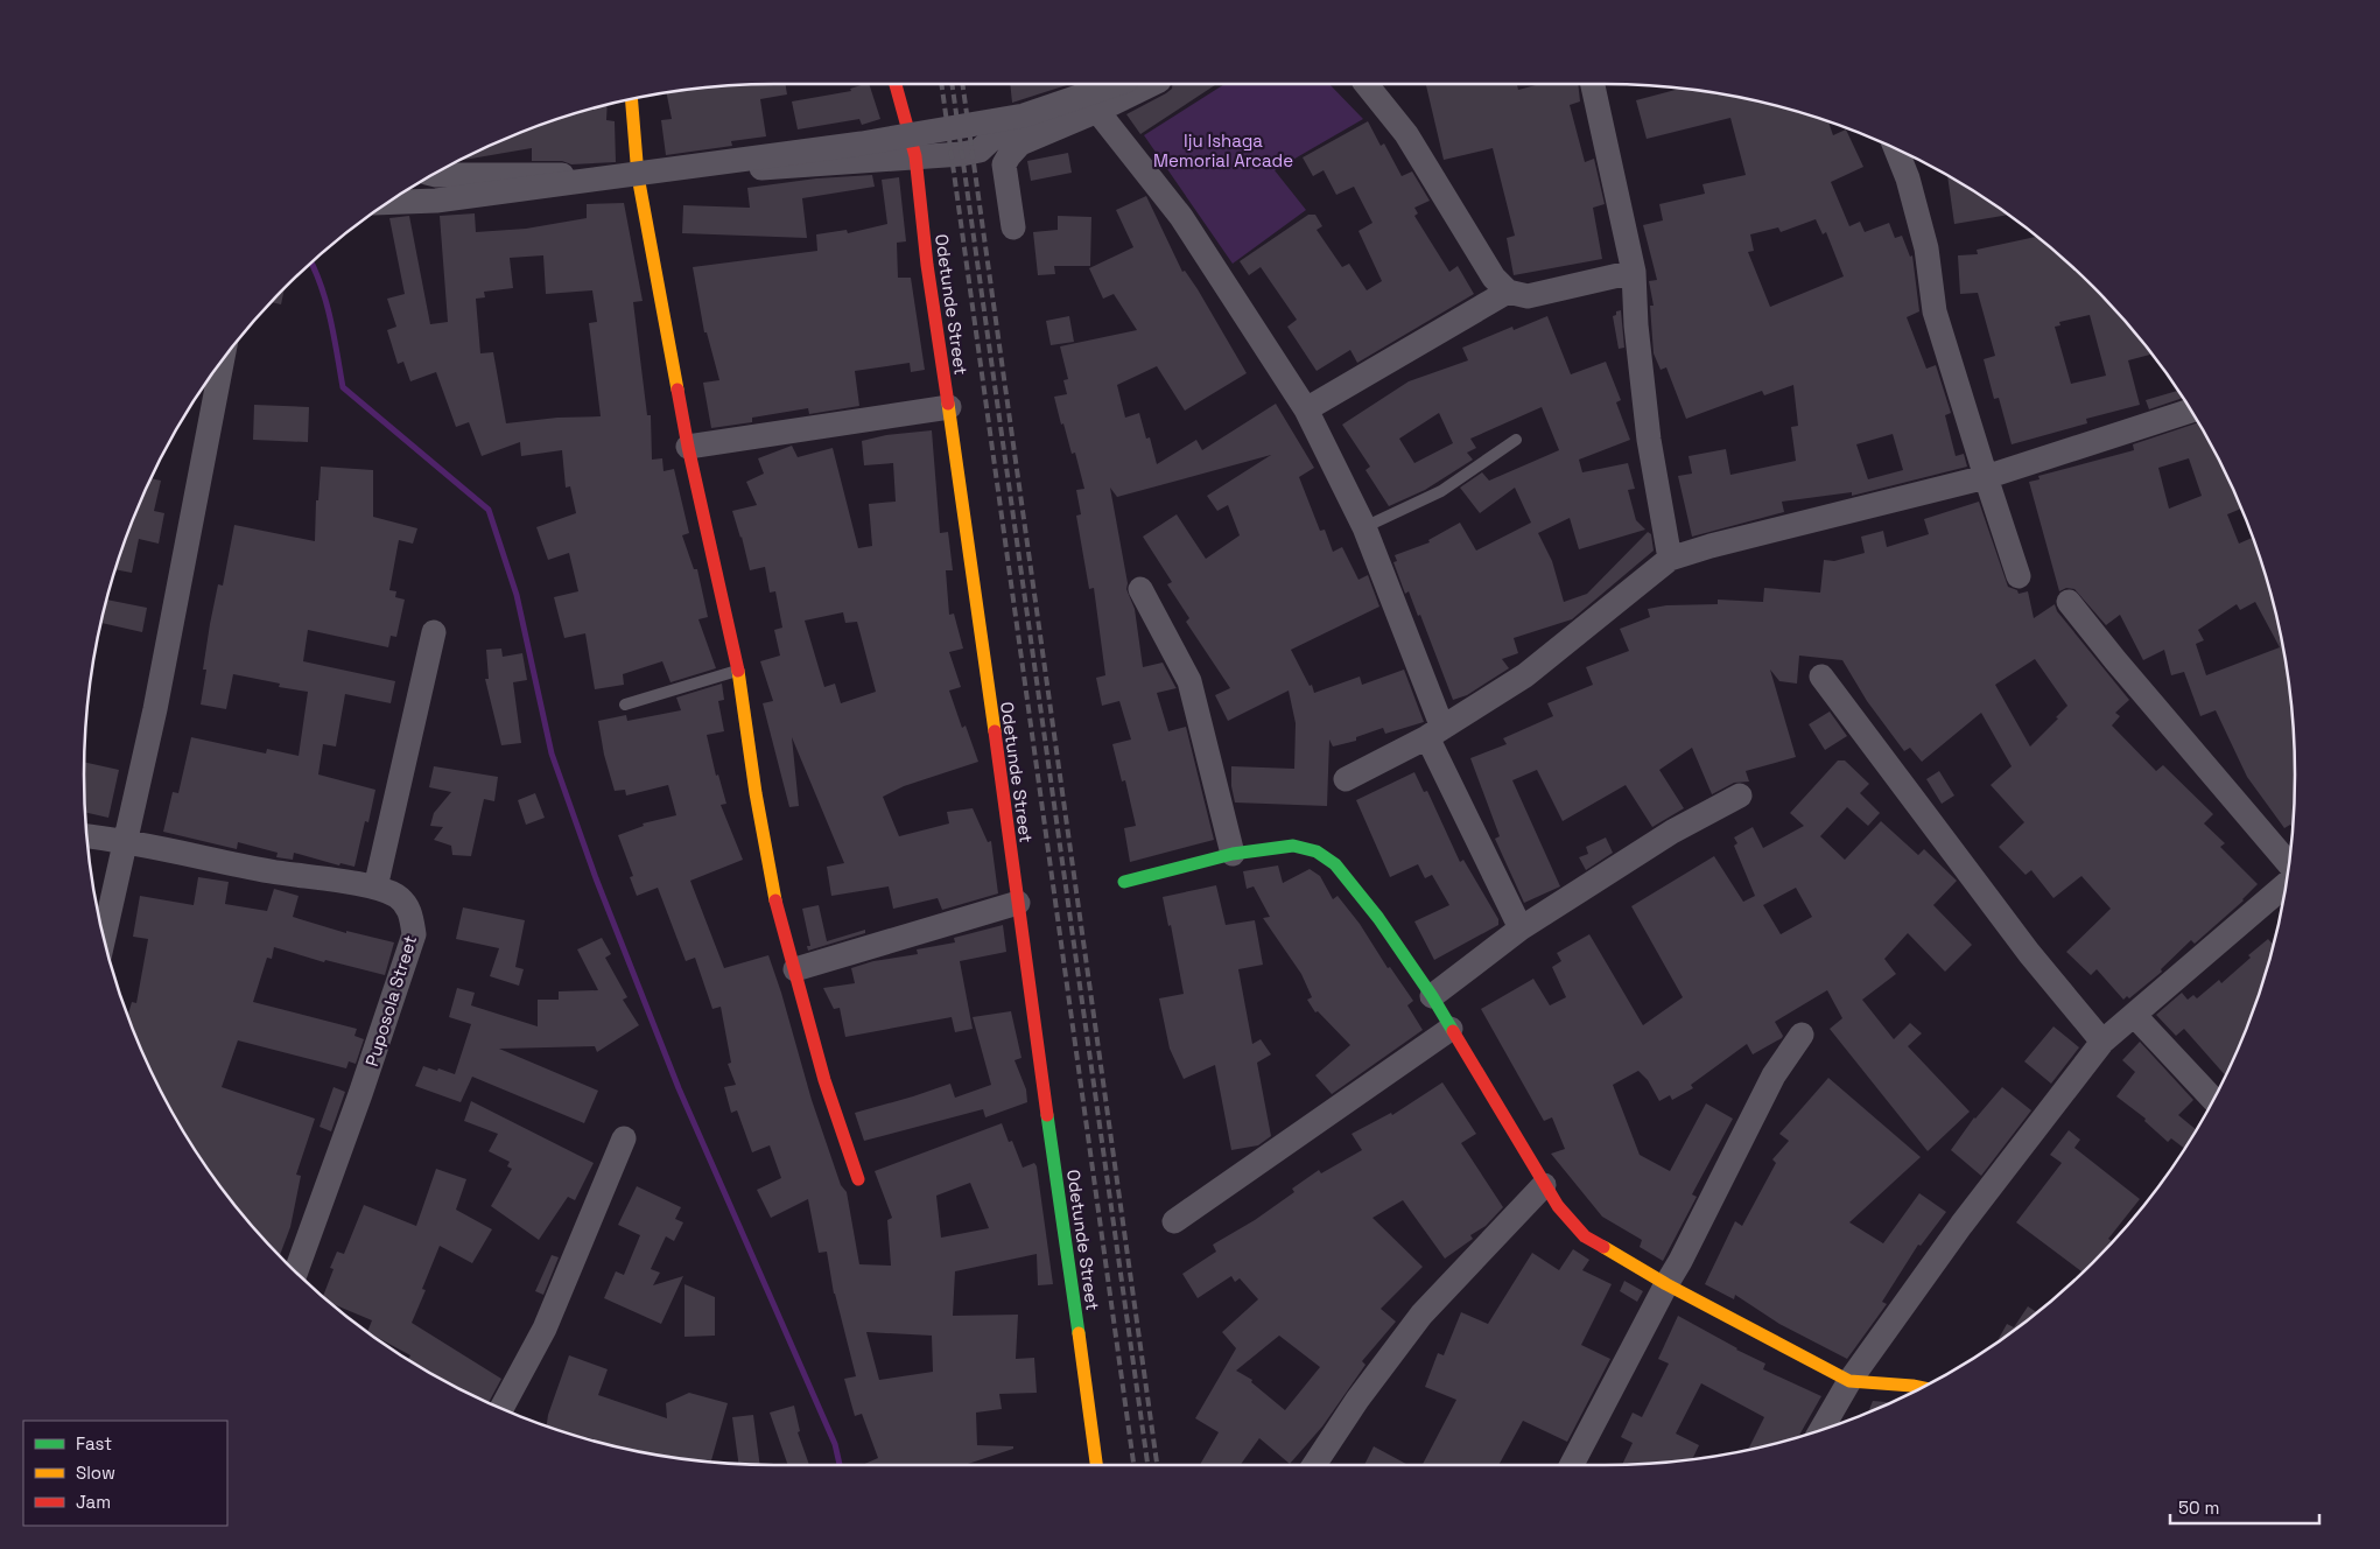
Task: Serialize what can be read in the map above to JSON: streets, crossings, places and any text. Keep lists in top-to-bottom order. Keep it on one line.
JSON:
{"streets":{"street":["Odetunde Street","Puposola Street"]},"parks":["Iju Ishaga Memorial Arcade"],"legend":["Fast","Slow","Jam"],"scale_bar":"50 m"}
